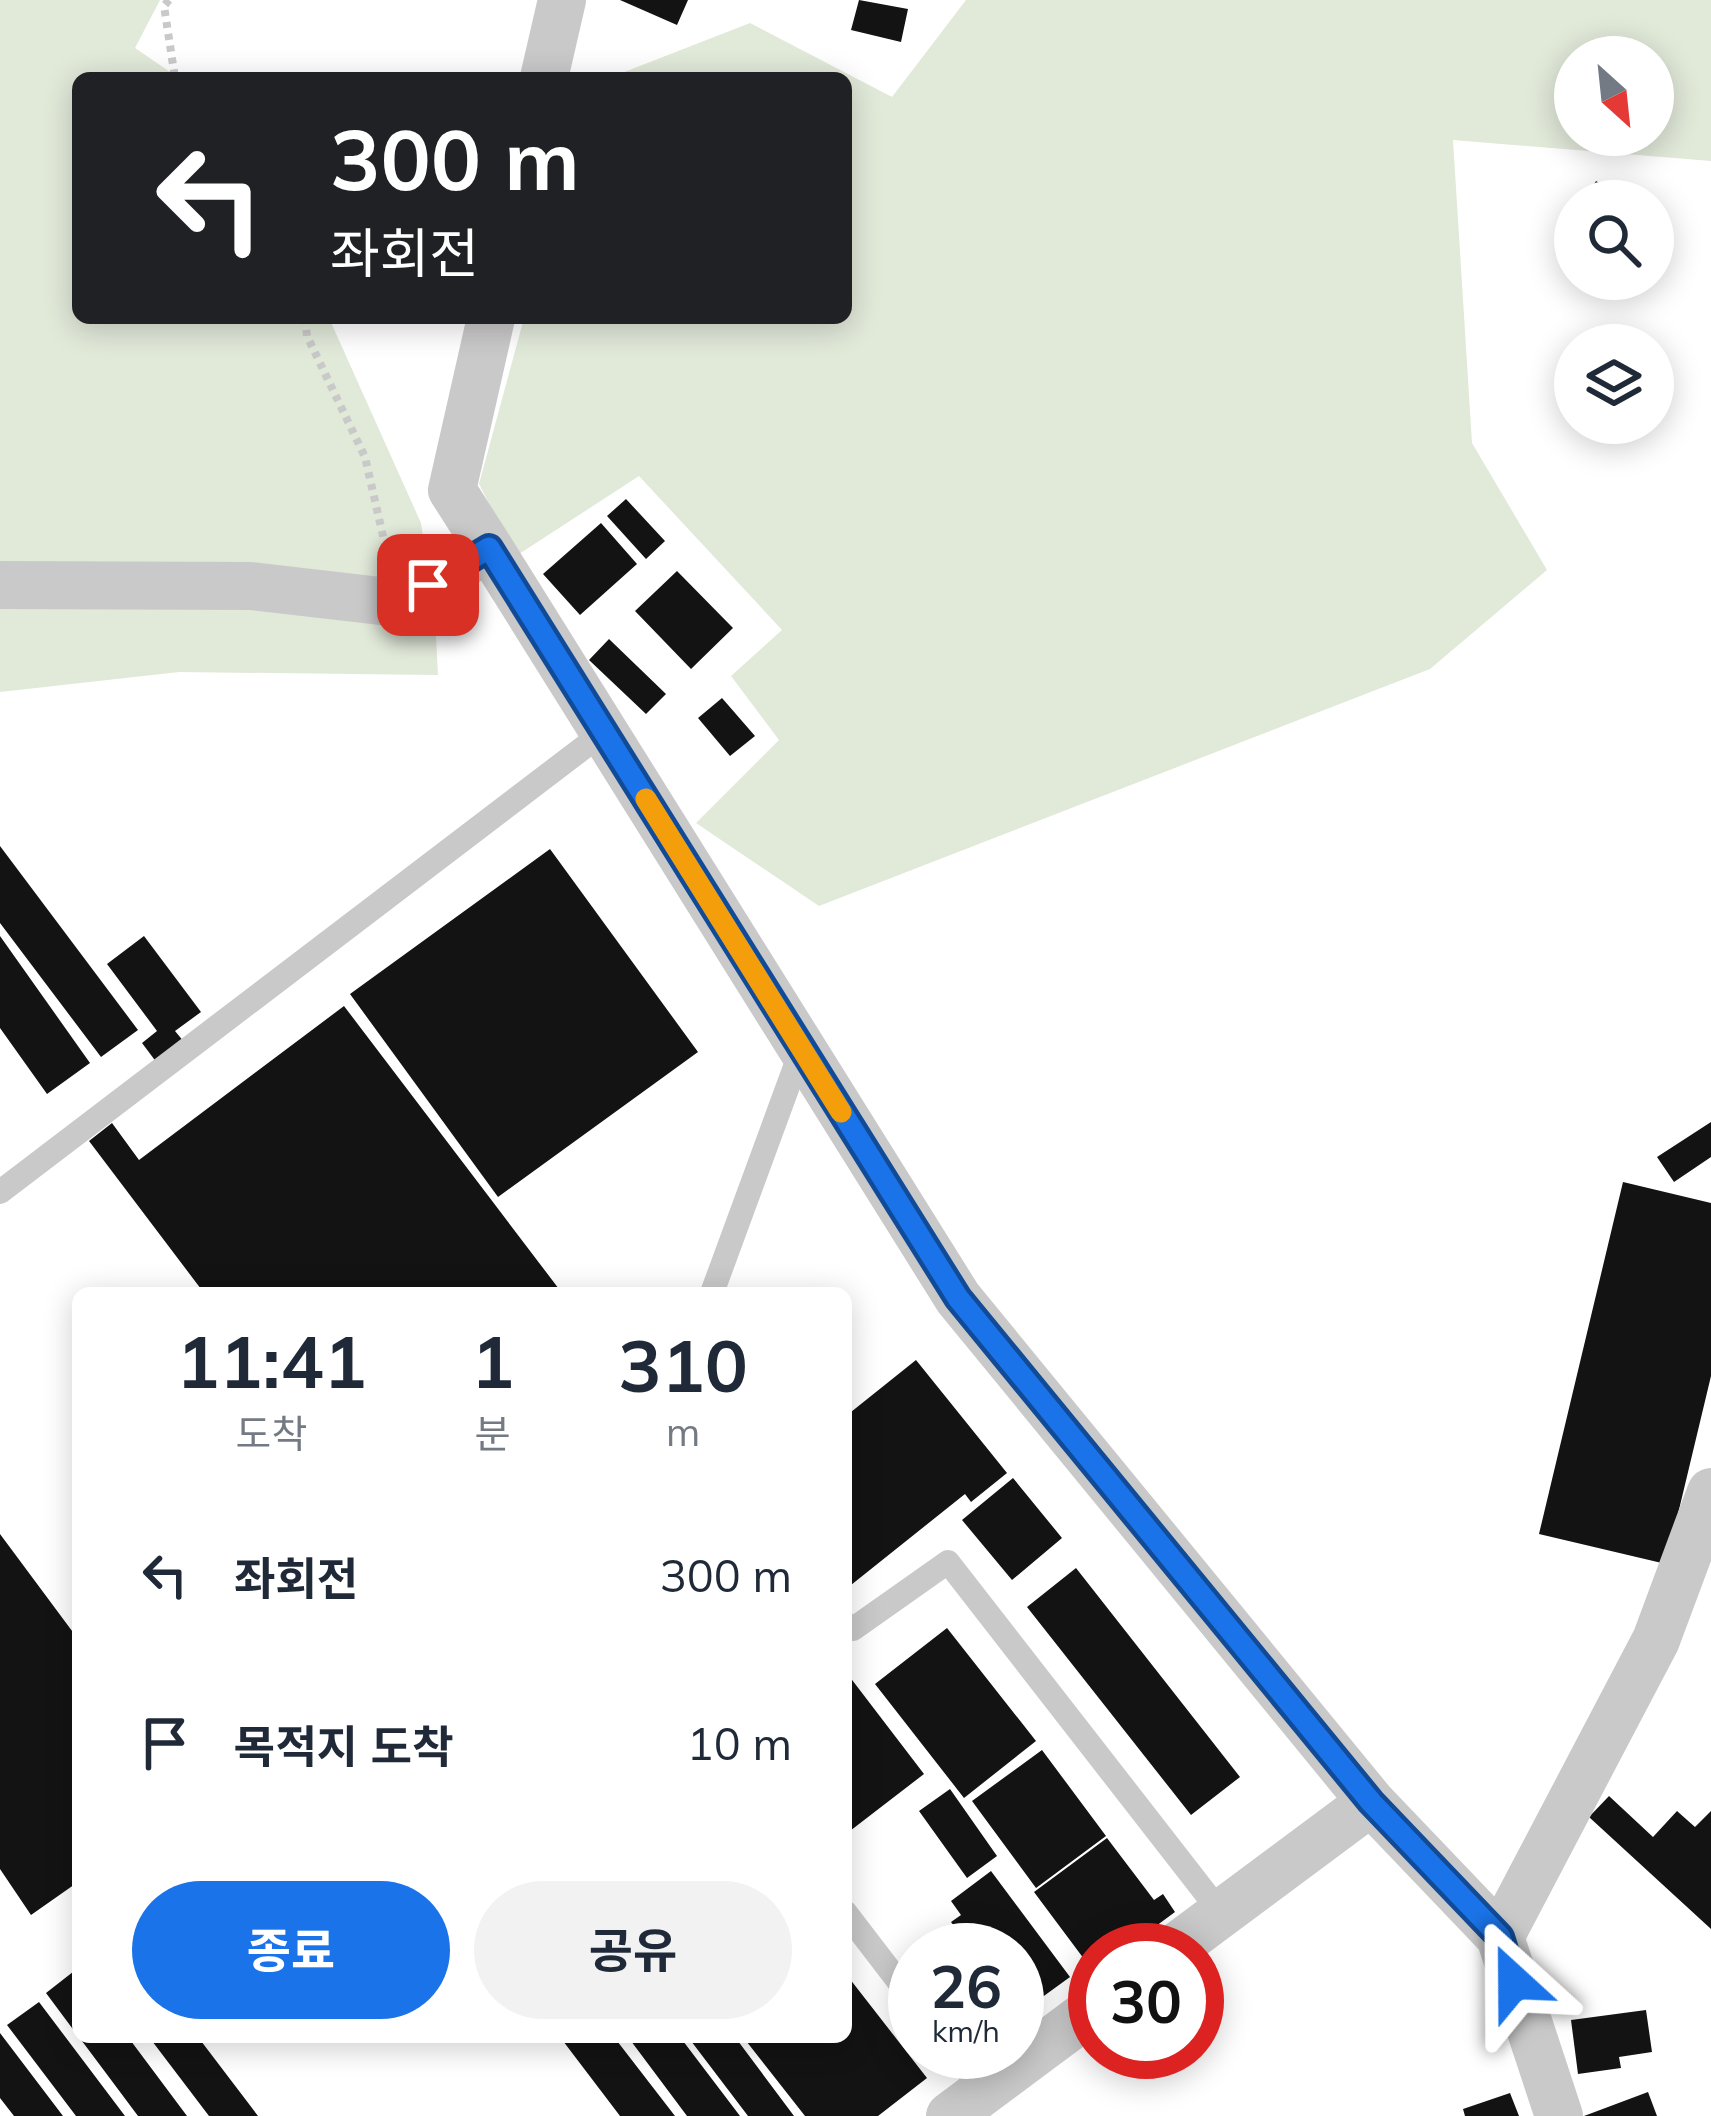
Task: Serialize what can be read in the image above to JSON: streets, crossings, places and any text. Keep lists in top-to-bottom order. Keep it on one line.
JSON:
{"north":"bottom right","page":{"turn":["300 m","좌회전"],"eta":["11:41","도착","1","분","310","m"],"list":[{"name":"좌회전","value":"300 m"},{"name":"목적지 도착","value":"10 m"}],"buttons":["종료","공유"],"speed":"26 km/h","limit":"30"}}
